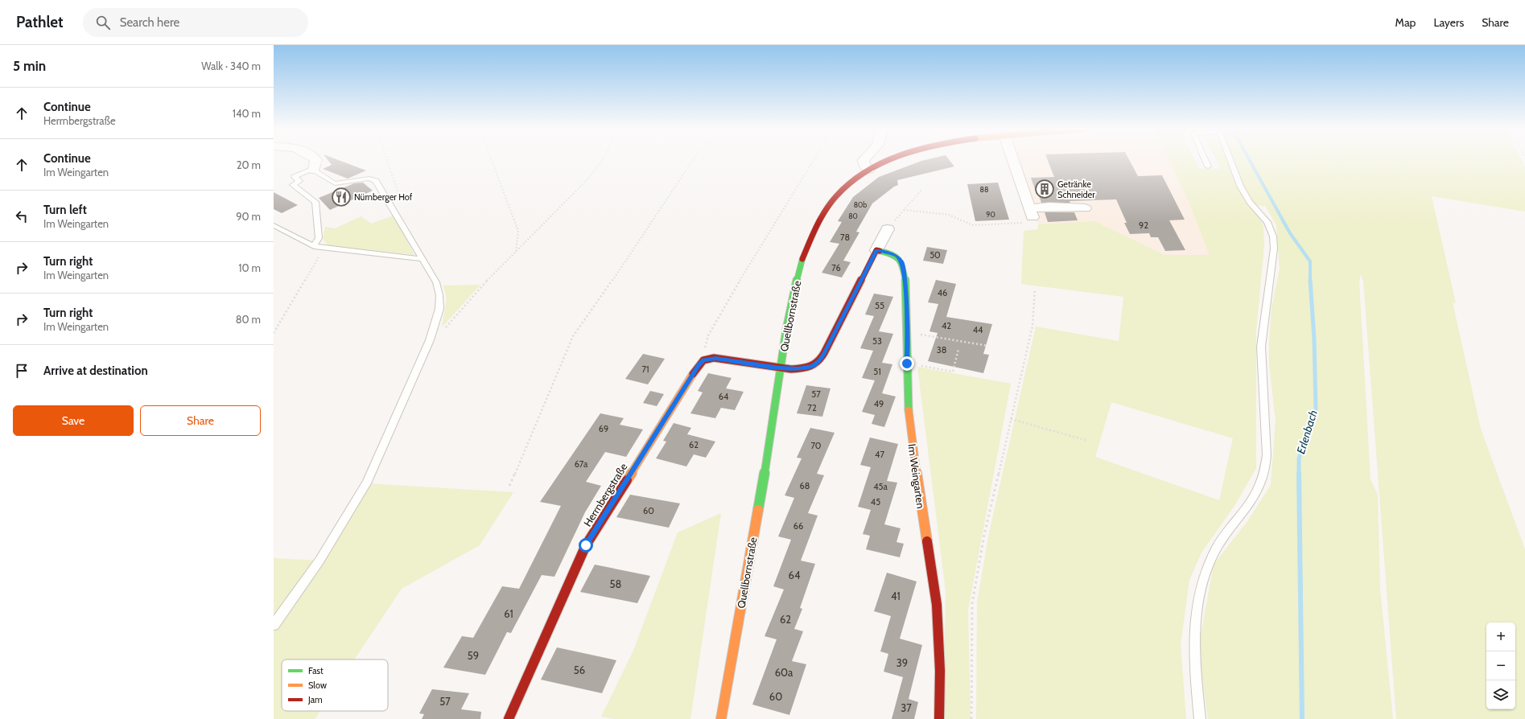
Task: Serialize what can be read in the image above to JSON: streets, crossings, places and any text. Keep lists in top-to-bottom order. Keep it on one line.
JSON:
{"streets":{"street":["Quellbornstraße","Im Weingarten","Herrnbergstraße"]},"crossings":[["Quellbornstraße","Herrnbergstraße"]],"water":["Erlenbach"],"places":{"building":["Getränke Schneider"],"restaurant":["Nürnberger Hof"]},"house_numbers":["88","80b","90","80","92","78","50","76","46","55","42","44","53","38","71","51","57","64","49","72","69","62","70","47","67a","68","45a","45","60","66","64","58","41","61","62","59","39","56","60a","60","57","37"],"legend":["Fast","Slow","Jam"],"page":{"header":"Pathlet","search":"Search here","nav":["Map","Layers","Share"],"heading":["5 min","Walk · 340 m"],"list":[["Continue","Herrnbergstraße","140 m"],["Continue","Im Weingarten","20 m"],["Turn left","Im Weingarten","90 m"],["Turn right","Im Weingarten","10 m"],["Turn right","Im Weingarten","80 m"],"Arrive at destination"],"buttons":["Save","Share"],"map_buttons":["+","−"]}}
